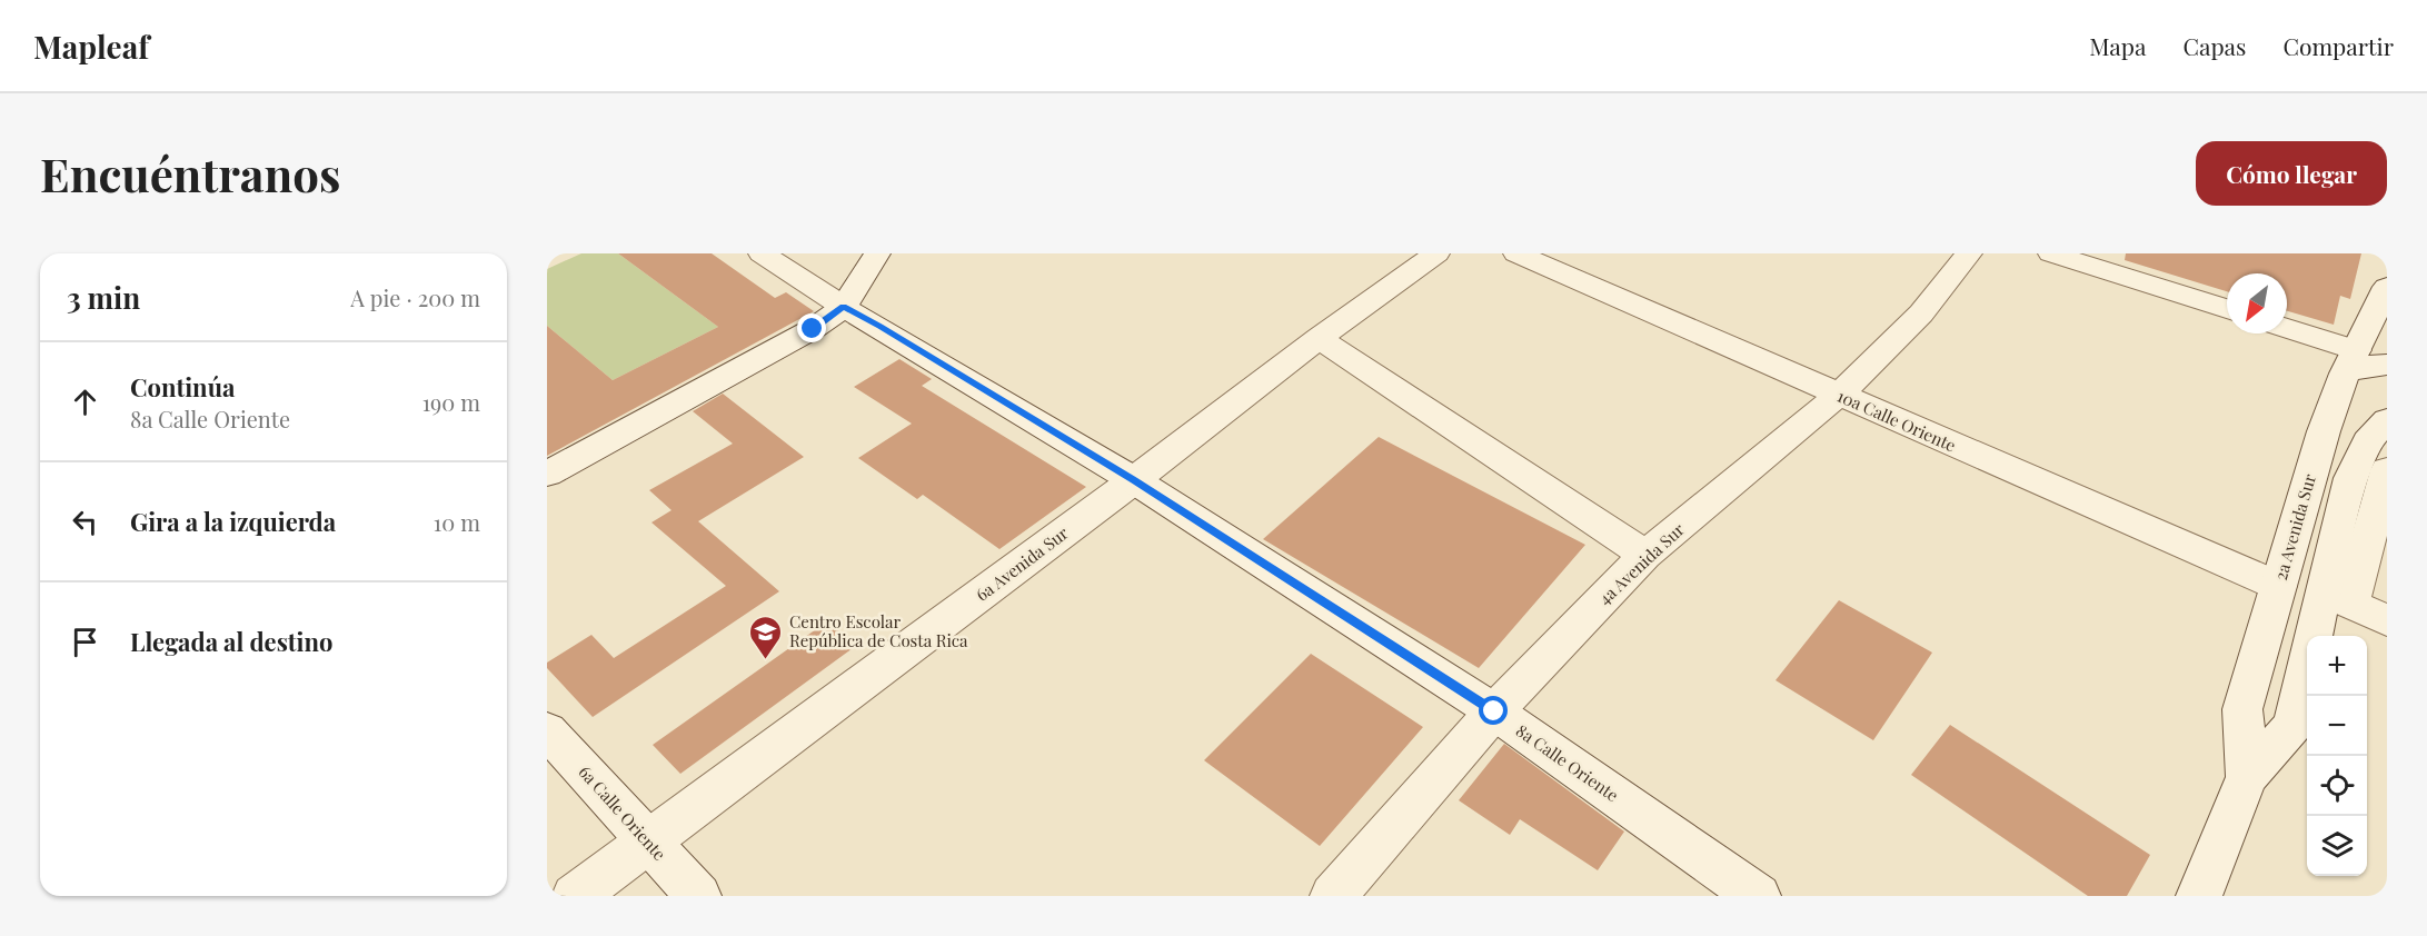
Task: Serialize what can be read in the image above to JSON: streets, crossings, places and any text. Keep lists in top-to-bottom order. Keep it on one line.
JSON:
{"streets":{"street":["10a Calle Oriente","2a Avenida Sur","6a Avenida Sur","4a Avenida Sur","8a Calle Oriente","6a Calle Oriente"]},"crossings":[["10a Calle Oriente","2a Avenida Sur"],["10a Calle Oriente","4a Avenida Sur"],["6a Avenida Sur","8a Calle Oriente"],["6a Avenida Sur","6a Calle Oriente"],["4a Avenida Sur","8a Calle Oriente"]],"places":{"school or university":["Centro Escolar República de Costa Rica"]},"north":"bottom left","page":{"header":"Mapleaf","nav":["Mapa","Capas","Compartir"],"buttons":"Cómo llegar","title":"Encuéntranos","heading":["3 min","A pie · 200 m"],"list":[["Continúa","8a Calle Oriente","190 m"],["Gira a la izquierda","10 m"],"Llegada al destino"],"map_buttons":["+","−"]}}
